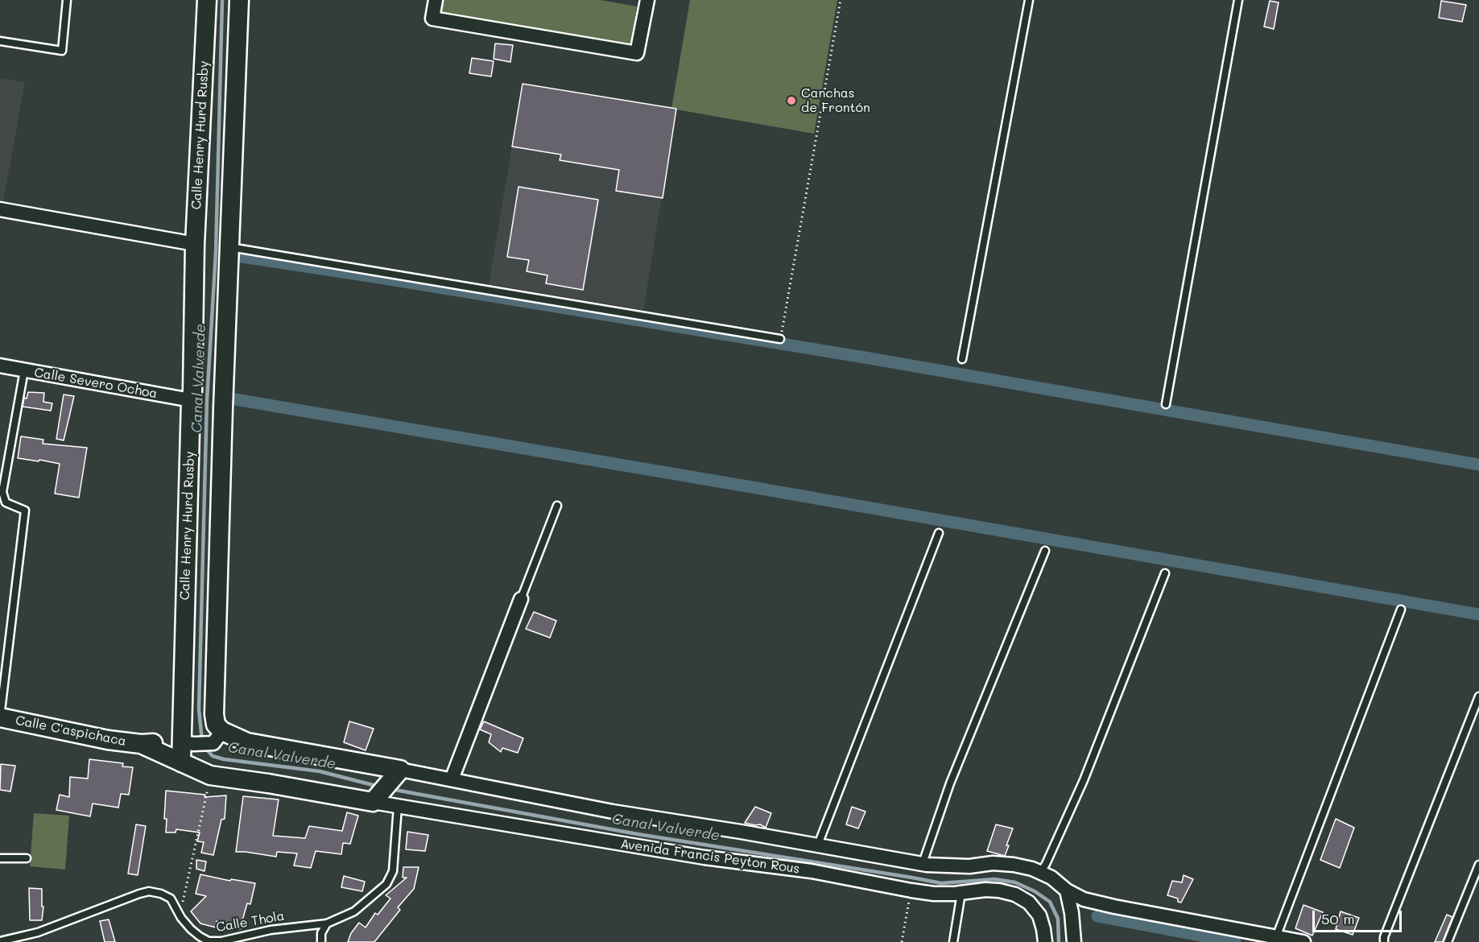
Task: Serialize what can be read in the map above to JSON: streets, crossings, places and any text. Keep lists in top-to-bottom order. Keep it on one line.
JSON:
{"streets":{"street":["Calle Henry Hurd Rusby","Calle Severo Ochoa","Calle C'aspichaca","Avenida Francis Peyton Rous"],"lane":["Calle Thola"]},"crossings":[["Calle Henry Hurd Rusby","Calle Severo Ochoa"],["Calle Henry Hurd Rusby","Calle C'aspichaca"],["Calle C'aspichaca","Avenida Francis Peyton Rous"],["Avenida Francis Peyton Rous","Calle Thola"]],"water":["Canal Valverde"],"places":["Canchas de Frontón"],"scale_bar":"50 m"}
